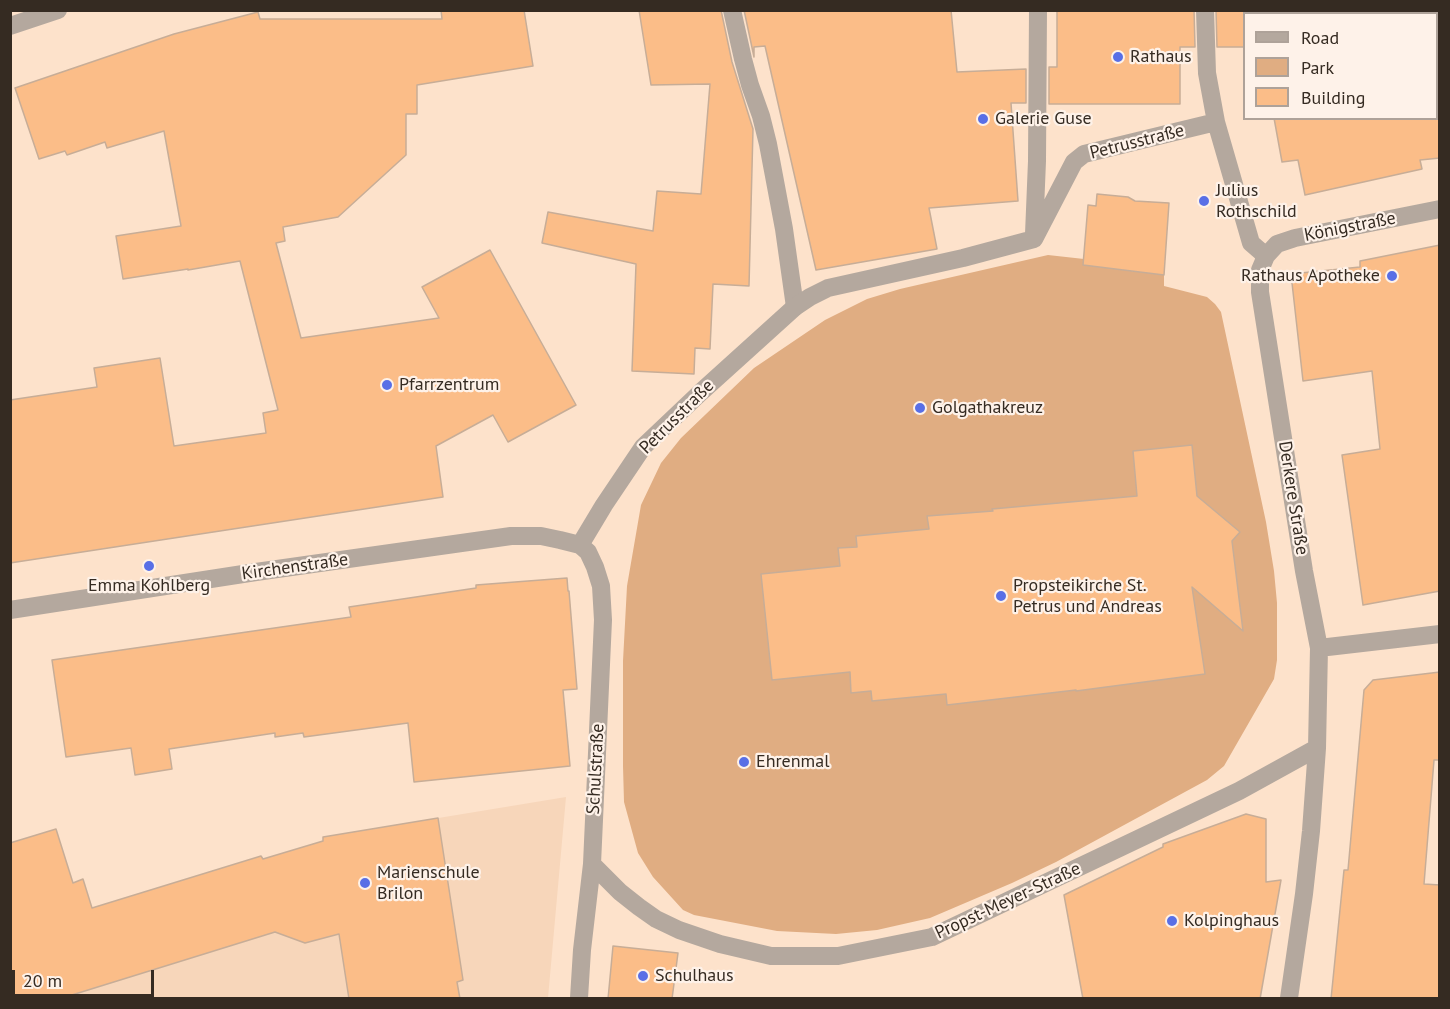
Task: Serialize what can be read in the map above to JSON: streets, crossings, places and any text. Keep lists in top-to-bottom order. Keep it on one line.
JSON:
{"streets":{"street":["Petrusstraße","Königstraße","Derkere Straße","Kirchenstraße","Schulstraße","Propst-Meyer-Straße"]},"crossings":[["Petrusstraße","Kirchenstraße"],["Petrusstraße","Schulstraße"],["Königstraße","Derkere Straße"],["Derkere Straße","Propst-Meyer-Straße"],["Kirchenstraße","Schulstraße"],["Schulstraße","Propst-Meyer-Straße"]],"places":["Rathaus","Galerie Guse","Julius Rothschild","Rathaus Apotheke","Pfarrzentrum","Golgathakreuz","Emma Kohlberg","Propsteikirche St. Petrus und Andreas","Ehrenmal","Marienschule Brilon","Kolpinghaus","Schulhaus"],"legend":["Road","Park","Building"],"scale_bar":"20 m"}
